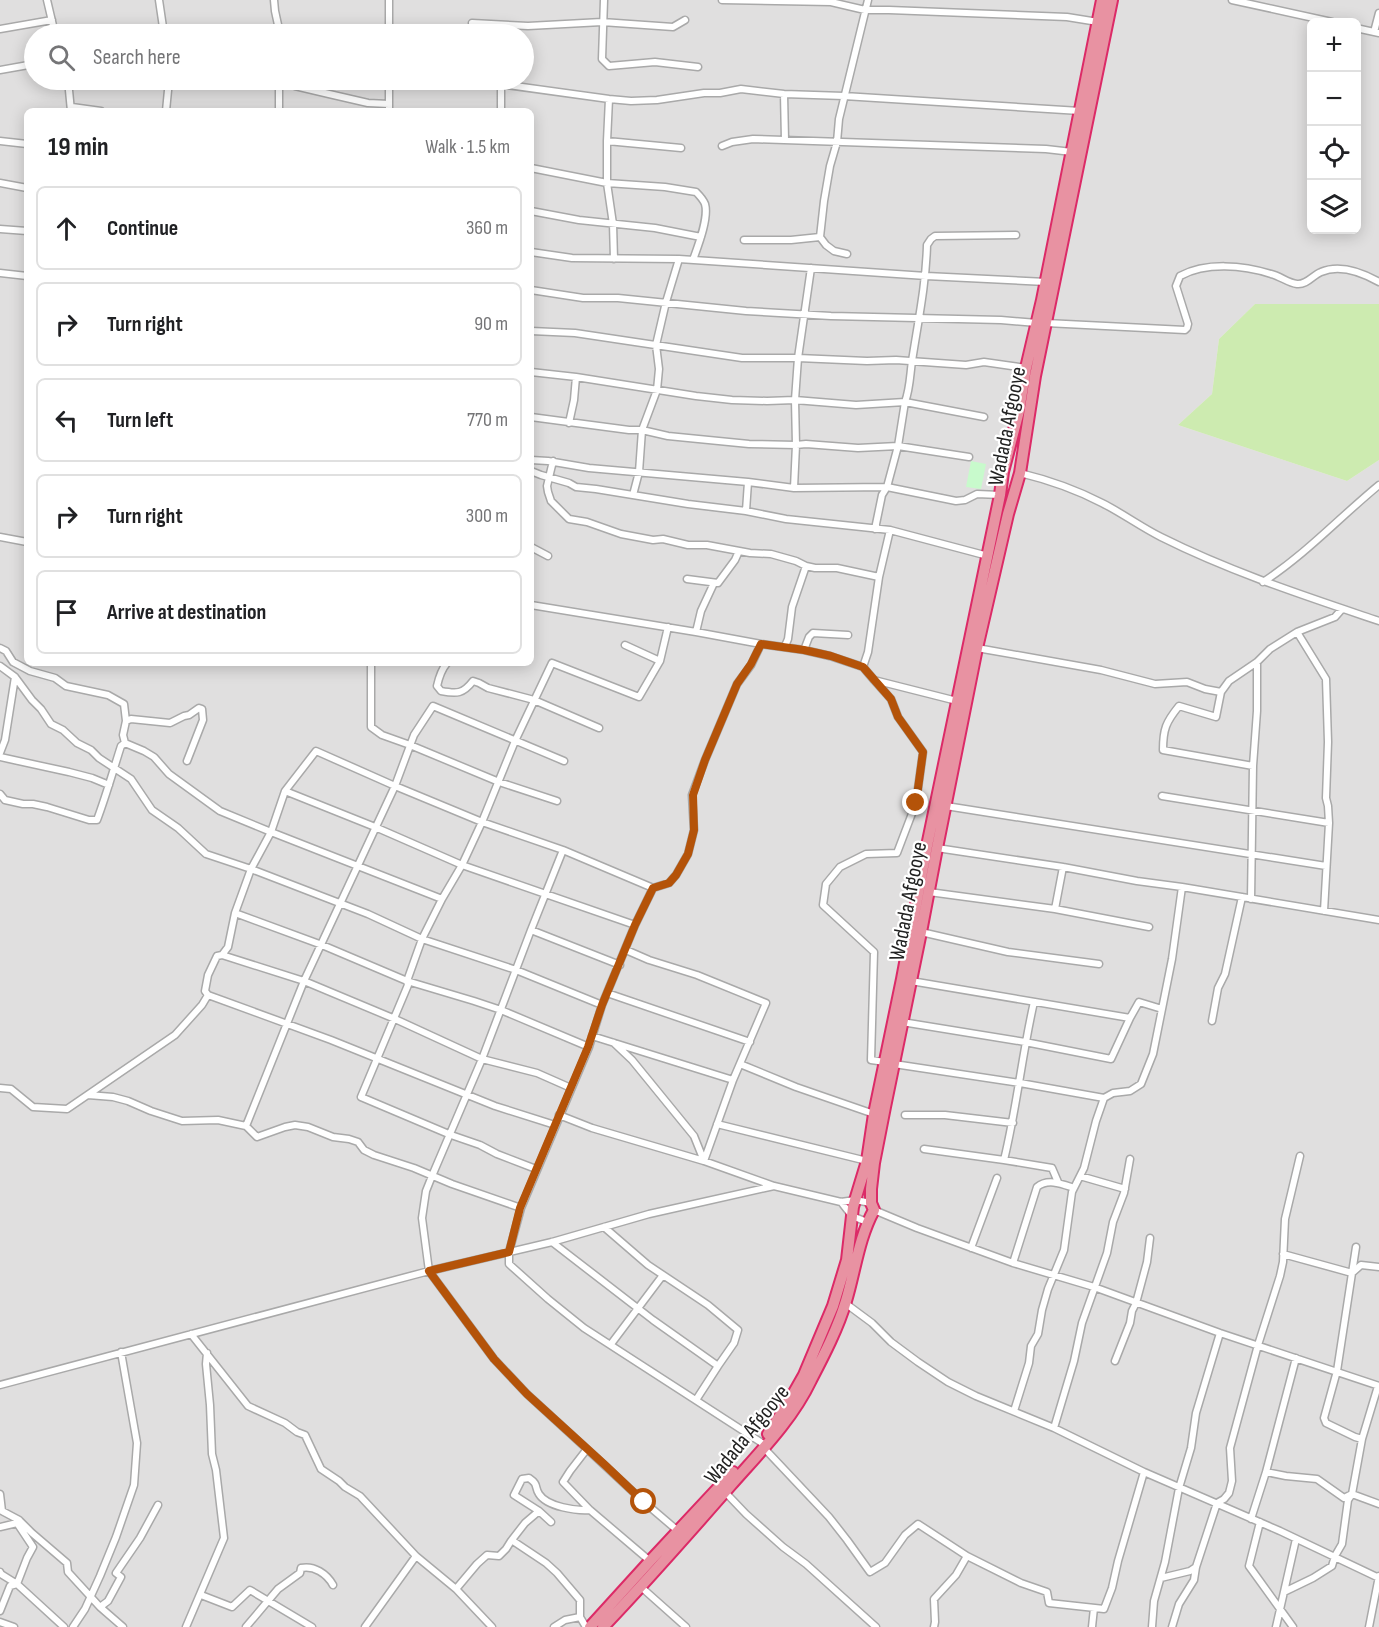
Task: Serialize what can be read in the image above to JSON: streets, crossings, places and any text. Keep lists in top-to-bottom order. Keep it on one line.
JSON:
{"streets":{"highway":["Wadada Afgooye"]},"page":{"map_buttons":["+","−"],"search":"Search here","heading":["19 min","Walk · 1.5 km"],"list":[["Continue","360 m"],["Turn right","90 m"],["Turn left","770 m"],["Turn right","300 m"],"Arrive at destination"]}}
